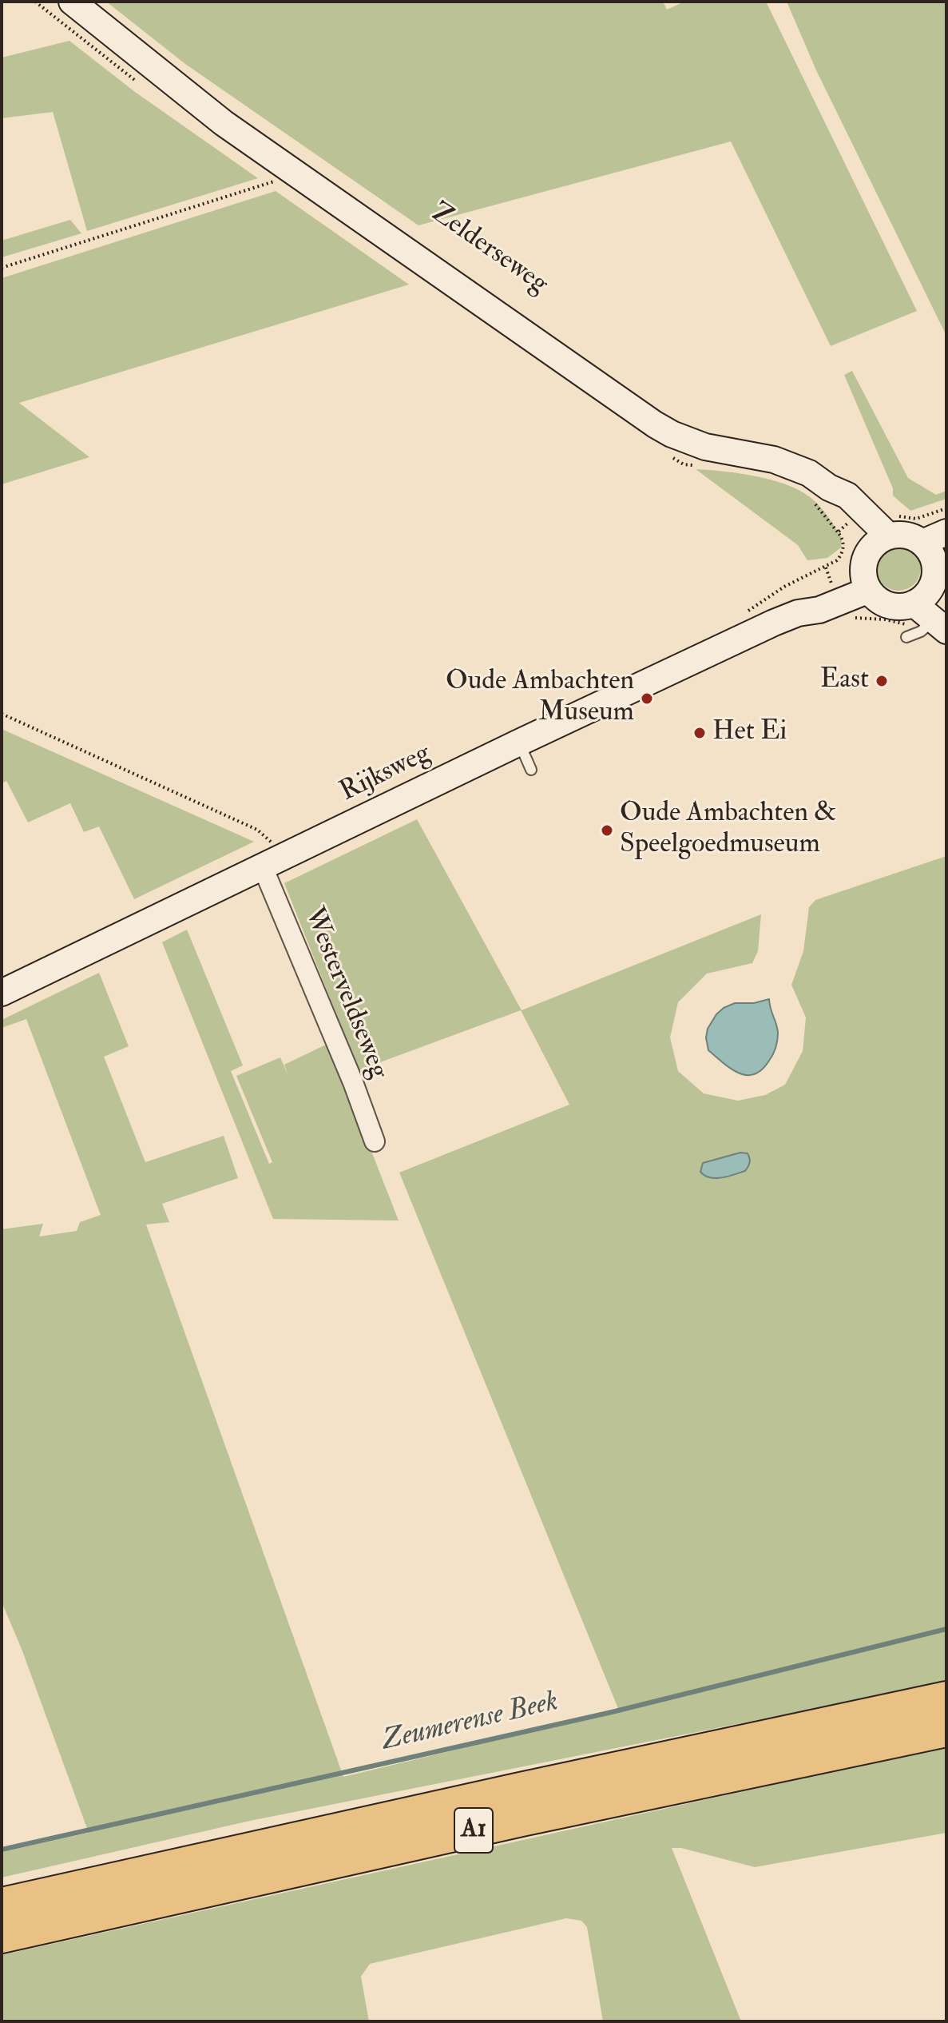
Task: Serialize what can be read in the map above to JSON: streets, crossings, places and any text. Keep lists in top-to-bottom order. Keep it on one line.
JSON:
{"streets":{"highway":["A1"],"main road":["Zelderseweg","Rijksweg"],"street":["Westerveldseweg"]},"crossings":[["Zelderseweg","Rijksweg"],["Rijksweg","Westerveldseweg"]],"water":["Zeumerense Beek"],"places":["East","Oude Ambachten Museum","Het Ei","Oude Ambachten & Speelgoedmuseum"]}
